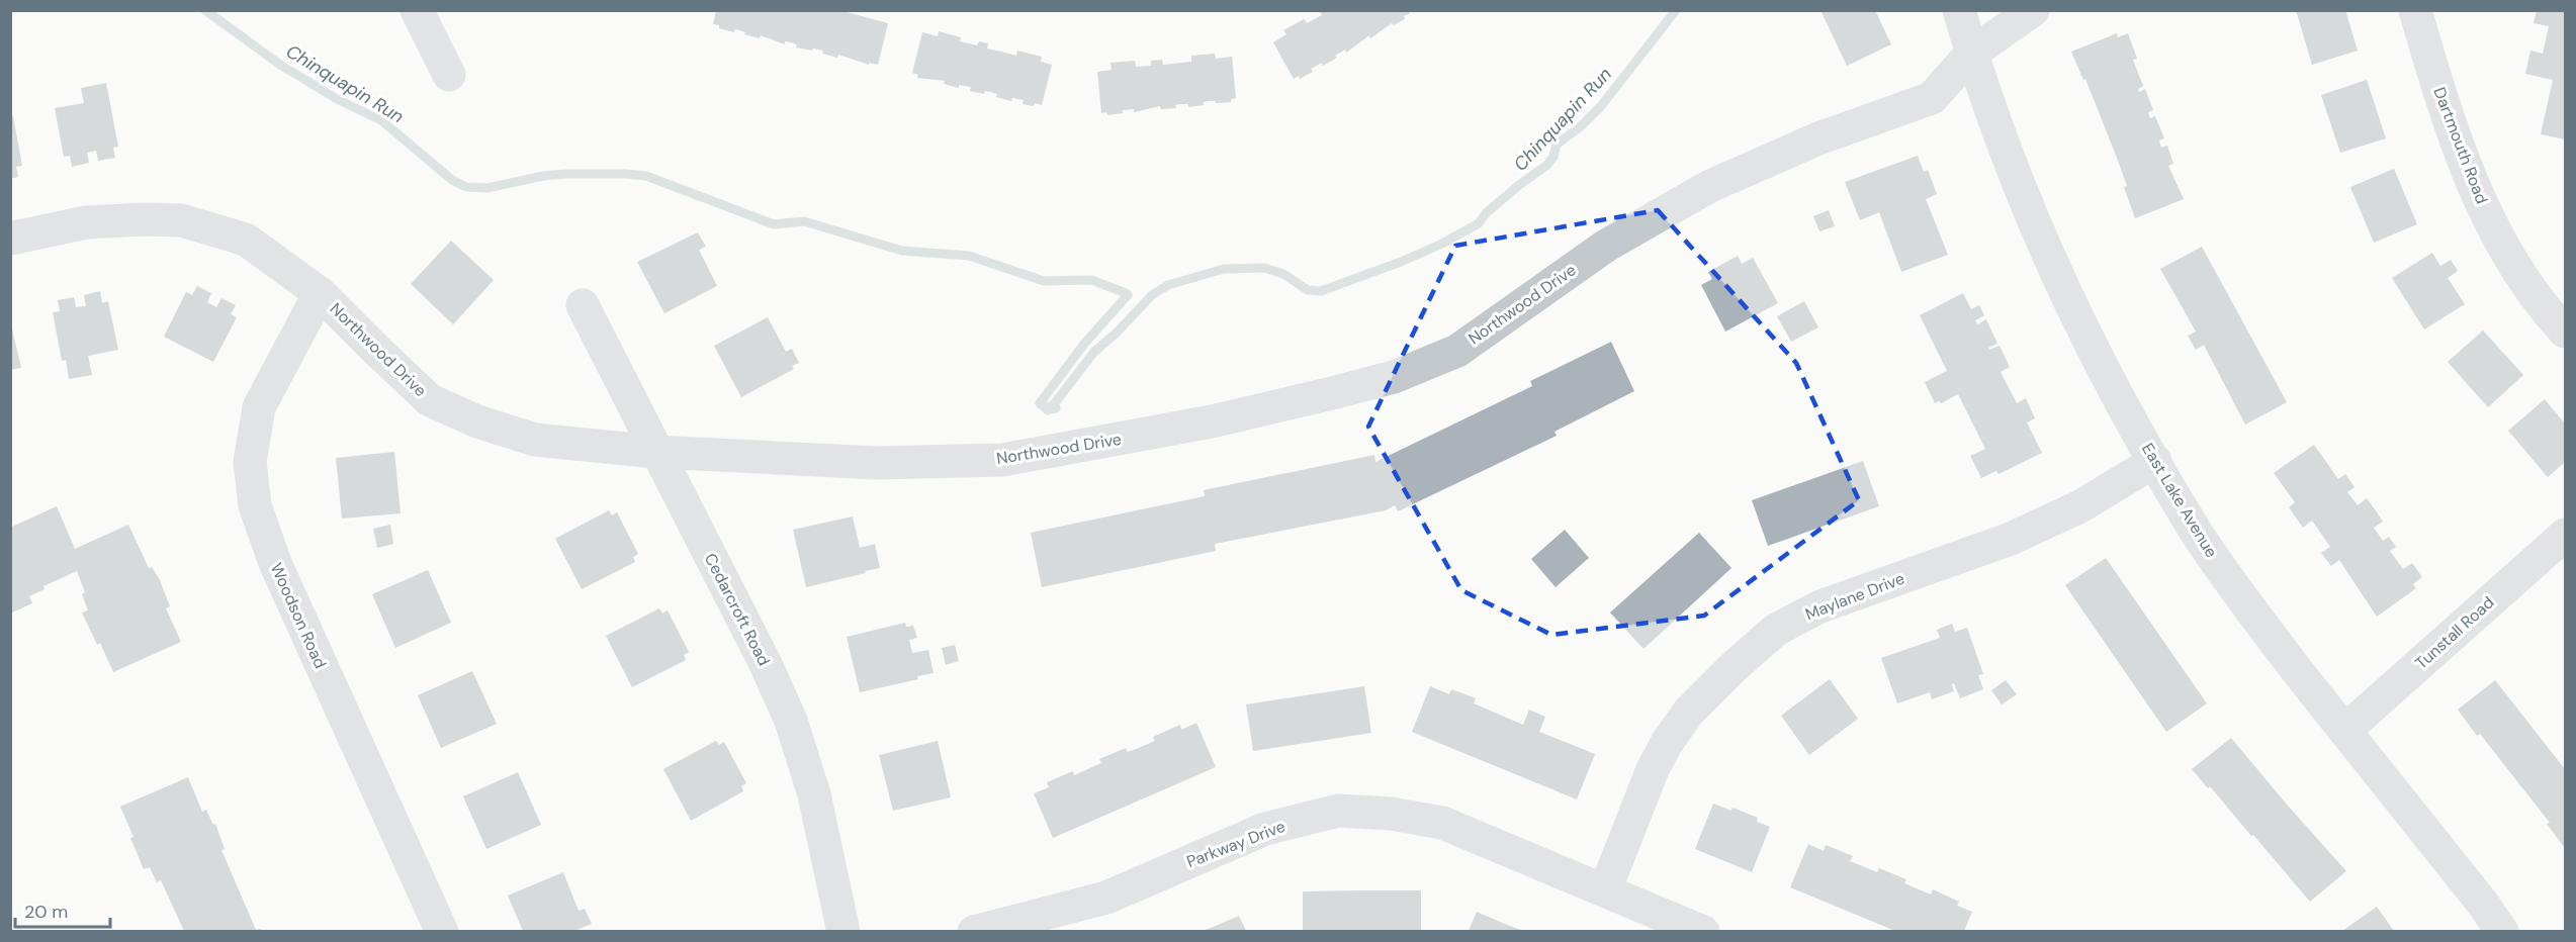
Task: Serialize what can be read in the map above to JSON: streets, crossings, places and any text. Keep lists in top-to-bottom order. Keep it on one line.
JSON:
{"streets":{"street":["Dartmouth Road","Northwood Drive","East Lake Avenue","Maylane Drive","Cedarcroft Road","Woodson Road","Tunstall Road","Parkway Drive"]},"crossings":[["Northwood Drive","East Lake Avenue"],["Northwood Drive","Cedarcroft Road"],["Northwood Drive","Woodson Road"],["East Lake Avenue","Maylane Drive"],["East Lake Avenue","Tunstall Road"],["Maylane Drive","Parkway Drive"]],"water":["Chinquapin Run"],"scale_bar":"20 m"}
